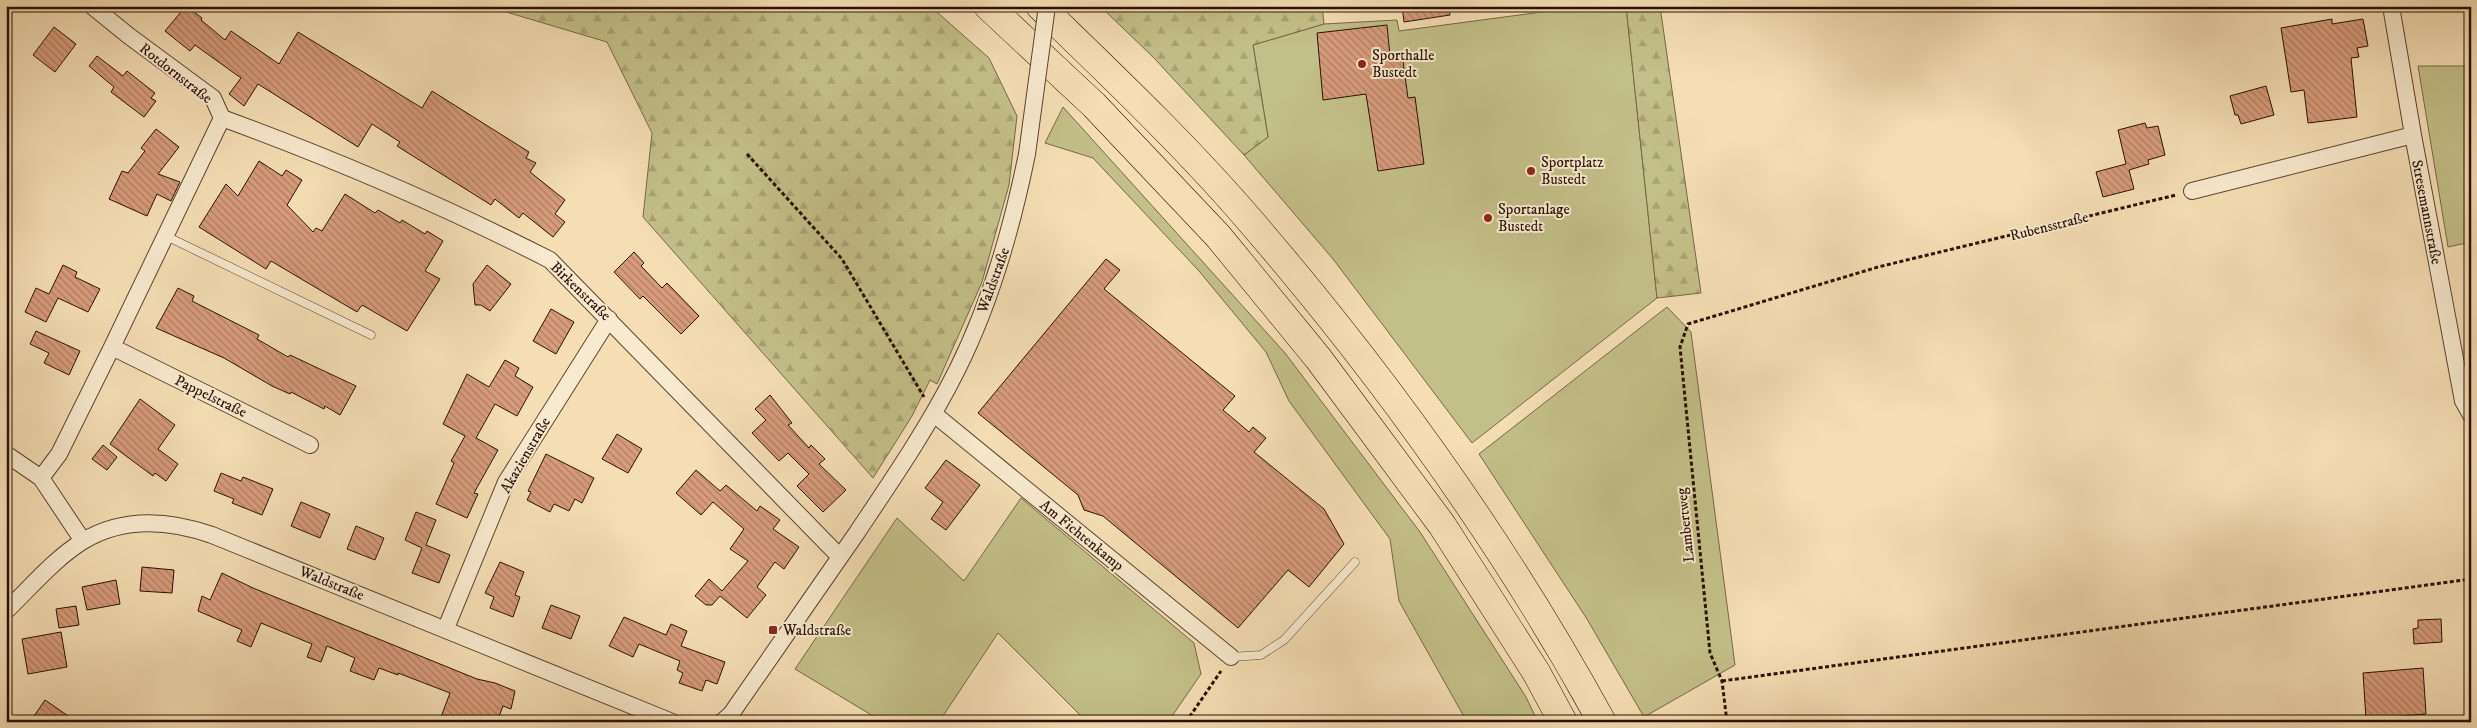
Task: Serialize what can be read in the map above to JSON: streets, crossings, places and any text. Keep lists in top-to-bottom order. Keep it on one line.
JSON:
{"streets":{"street":["Rotdornstraße","Stresemannstraße","Waldstraße","Birkenstraße","Pappelstraße","Akazienstraße","Am Fichtenkamp"],"path":["Rubensstraße","Lambertweg"]},"crossings":[["Rotdornstraße","Birkenstraße"],["Rotdornstraße","Pappelstraße"],["Rubensstraße","Lambertweg"],["Waldstraße","Birkenstraße"],["Waldstraße","Akazienstraße"],["Waldstraße","Am Fichtenkamp"],["Birkenstraße","Akazienstraße"]],"places":{"other":["Sporthalle Bustedt","Sportplatz Bustedt","Sportanlage Bustedt"],"transit":["Waldstraße"]}}
